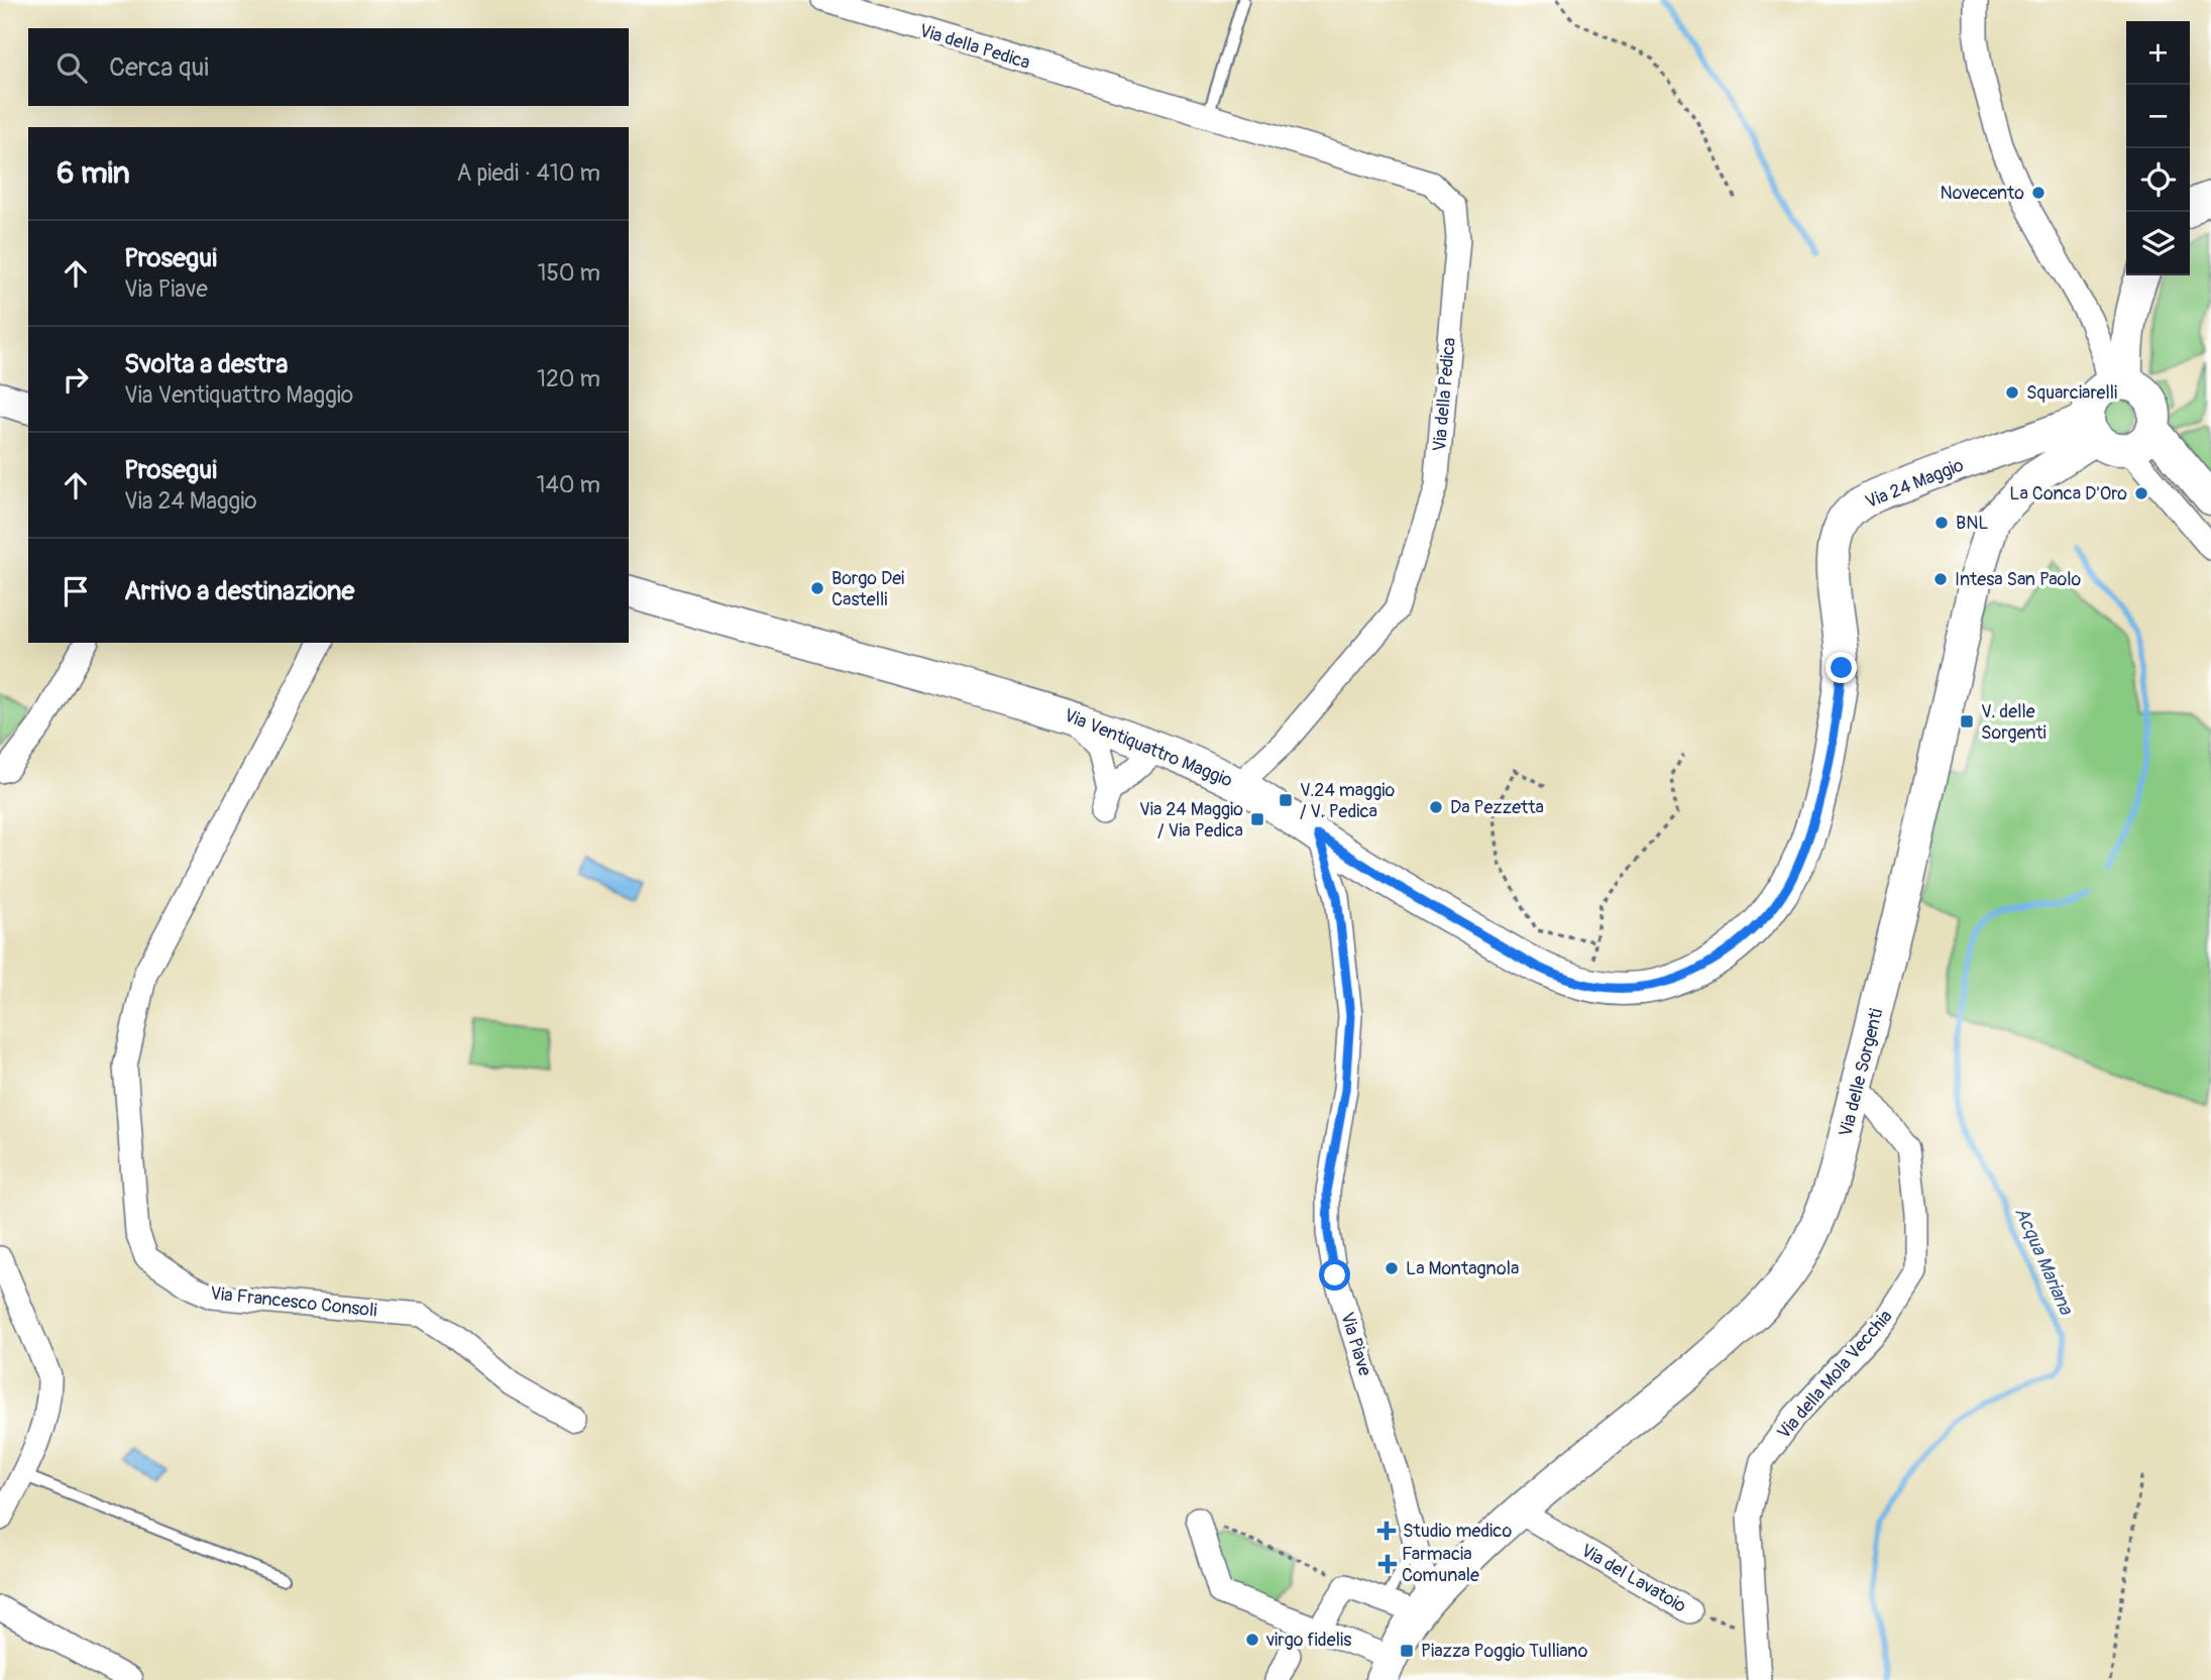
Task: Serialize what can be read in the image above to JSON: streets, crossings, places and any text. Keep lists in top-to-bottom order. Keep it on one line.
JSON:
{"streets":{"main road":["Via 24 Maggio","Via Ventiquattro Maggio","Via delle Sorgenti"],"street":["Via della Pedica","Via Francesco Consoli","Via Piave","Via della Mola Vecchia","Via del Lavatoio"]},"crossings":[["Via della Pedica","Via Ventiquattro Maggio"],["Via 24 Maggio","Via Ventiquattro Maggio"],["Via 24 Maggio","Via delle Sorgenti"],["Via Ventiquattro Maggio","Via Piave"],["Via delle Sorgenti","Via Piave"],["Via delle Sorgenti","Via della Mola Vecchia"],["Via delle Sorgenti","Via del Lavatoio"],["Via della Mola Vecchia","Via del Lavatoio"]],"water":["Acqua Mariana"],"places":{"other":["Novecento","Squarciarelli","La Conca D'Oro","BNL","Intesa San Paolo","Borgo Dei Castelli","Da Pezzetta","La Montagnola","virgo fidelis"],"transit":["V. delle Sorgenti","V.24 maggio / V. Pedica","Via 24 Maggio / Via Pedica","Piazza Poggio Tulliano"],"health":["Studio medico","Farmacia Comunale"]},"page":{"map_buttons":["+","−"],"search":"Cerca qui","heading":["6 min","A piedi · 410 m"],"list":[["Prosegui","Via Piave","150 m"],["Svolta a destra","Via Ventiquattro Maggio","120 m"],["Prosegui","Via 24 Maggio","140 m"],"Arrivo a destinazione"]}}
